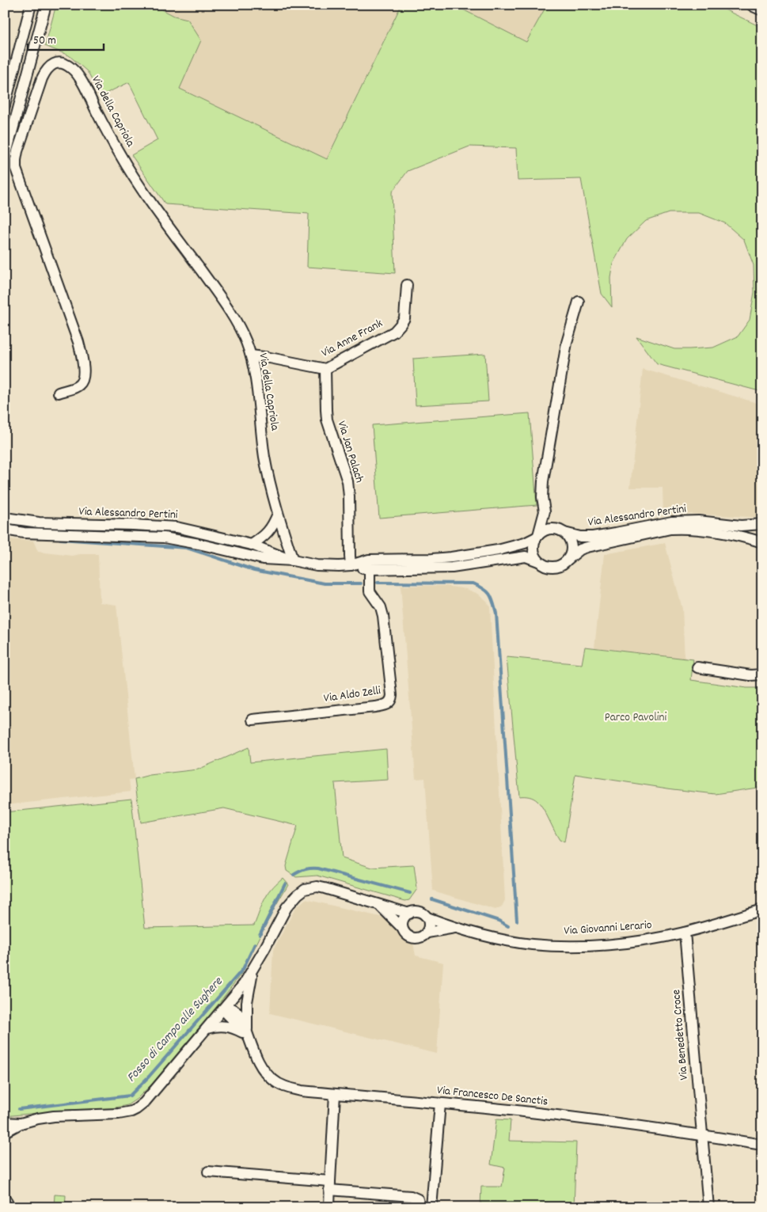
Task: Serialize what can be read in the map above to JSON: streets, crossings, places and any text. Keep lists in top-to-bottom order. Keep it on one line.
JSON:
{"streets":{"street":["Via della Capriola","Via Anne Frank","Via Jan Palach","Via Alessandro Pertini","Via Aldo Zelli","Via Giovanni Lerario","Via Benedetto Croce","Via Francesco De Sanctis"]},"crossings":[["Via della Capriola","Via Anne Frank"],["Via della Capriola","Via Alessandro Pertini"],["Via Anne Frank","Via Jan Palach"],["Via Jan Palach","Via Alessandro Pertini"],["Via Alessandro Pertini","Via Aldo Zelli"],["Via Giovanni Lerario","Via Benedetto Croce"],["Via Benedetto Croce","Via Francesco De Sanctis"]],"water":["Fosso di Campo alle Sughere"],"parks":["Parco Pavolini"],"scale_bar":"50 m"}
